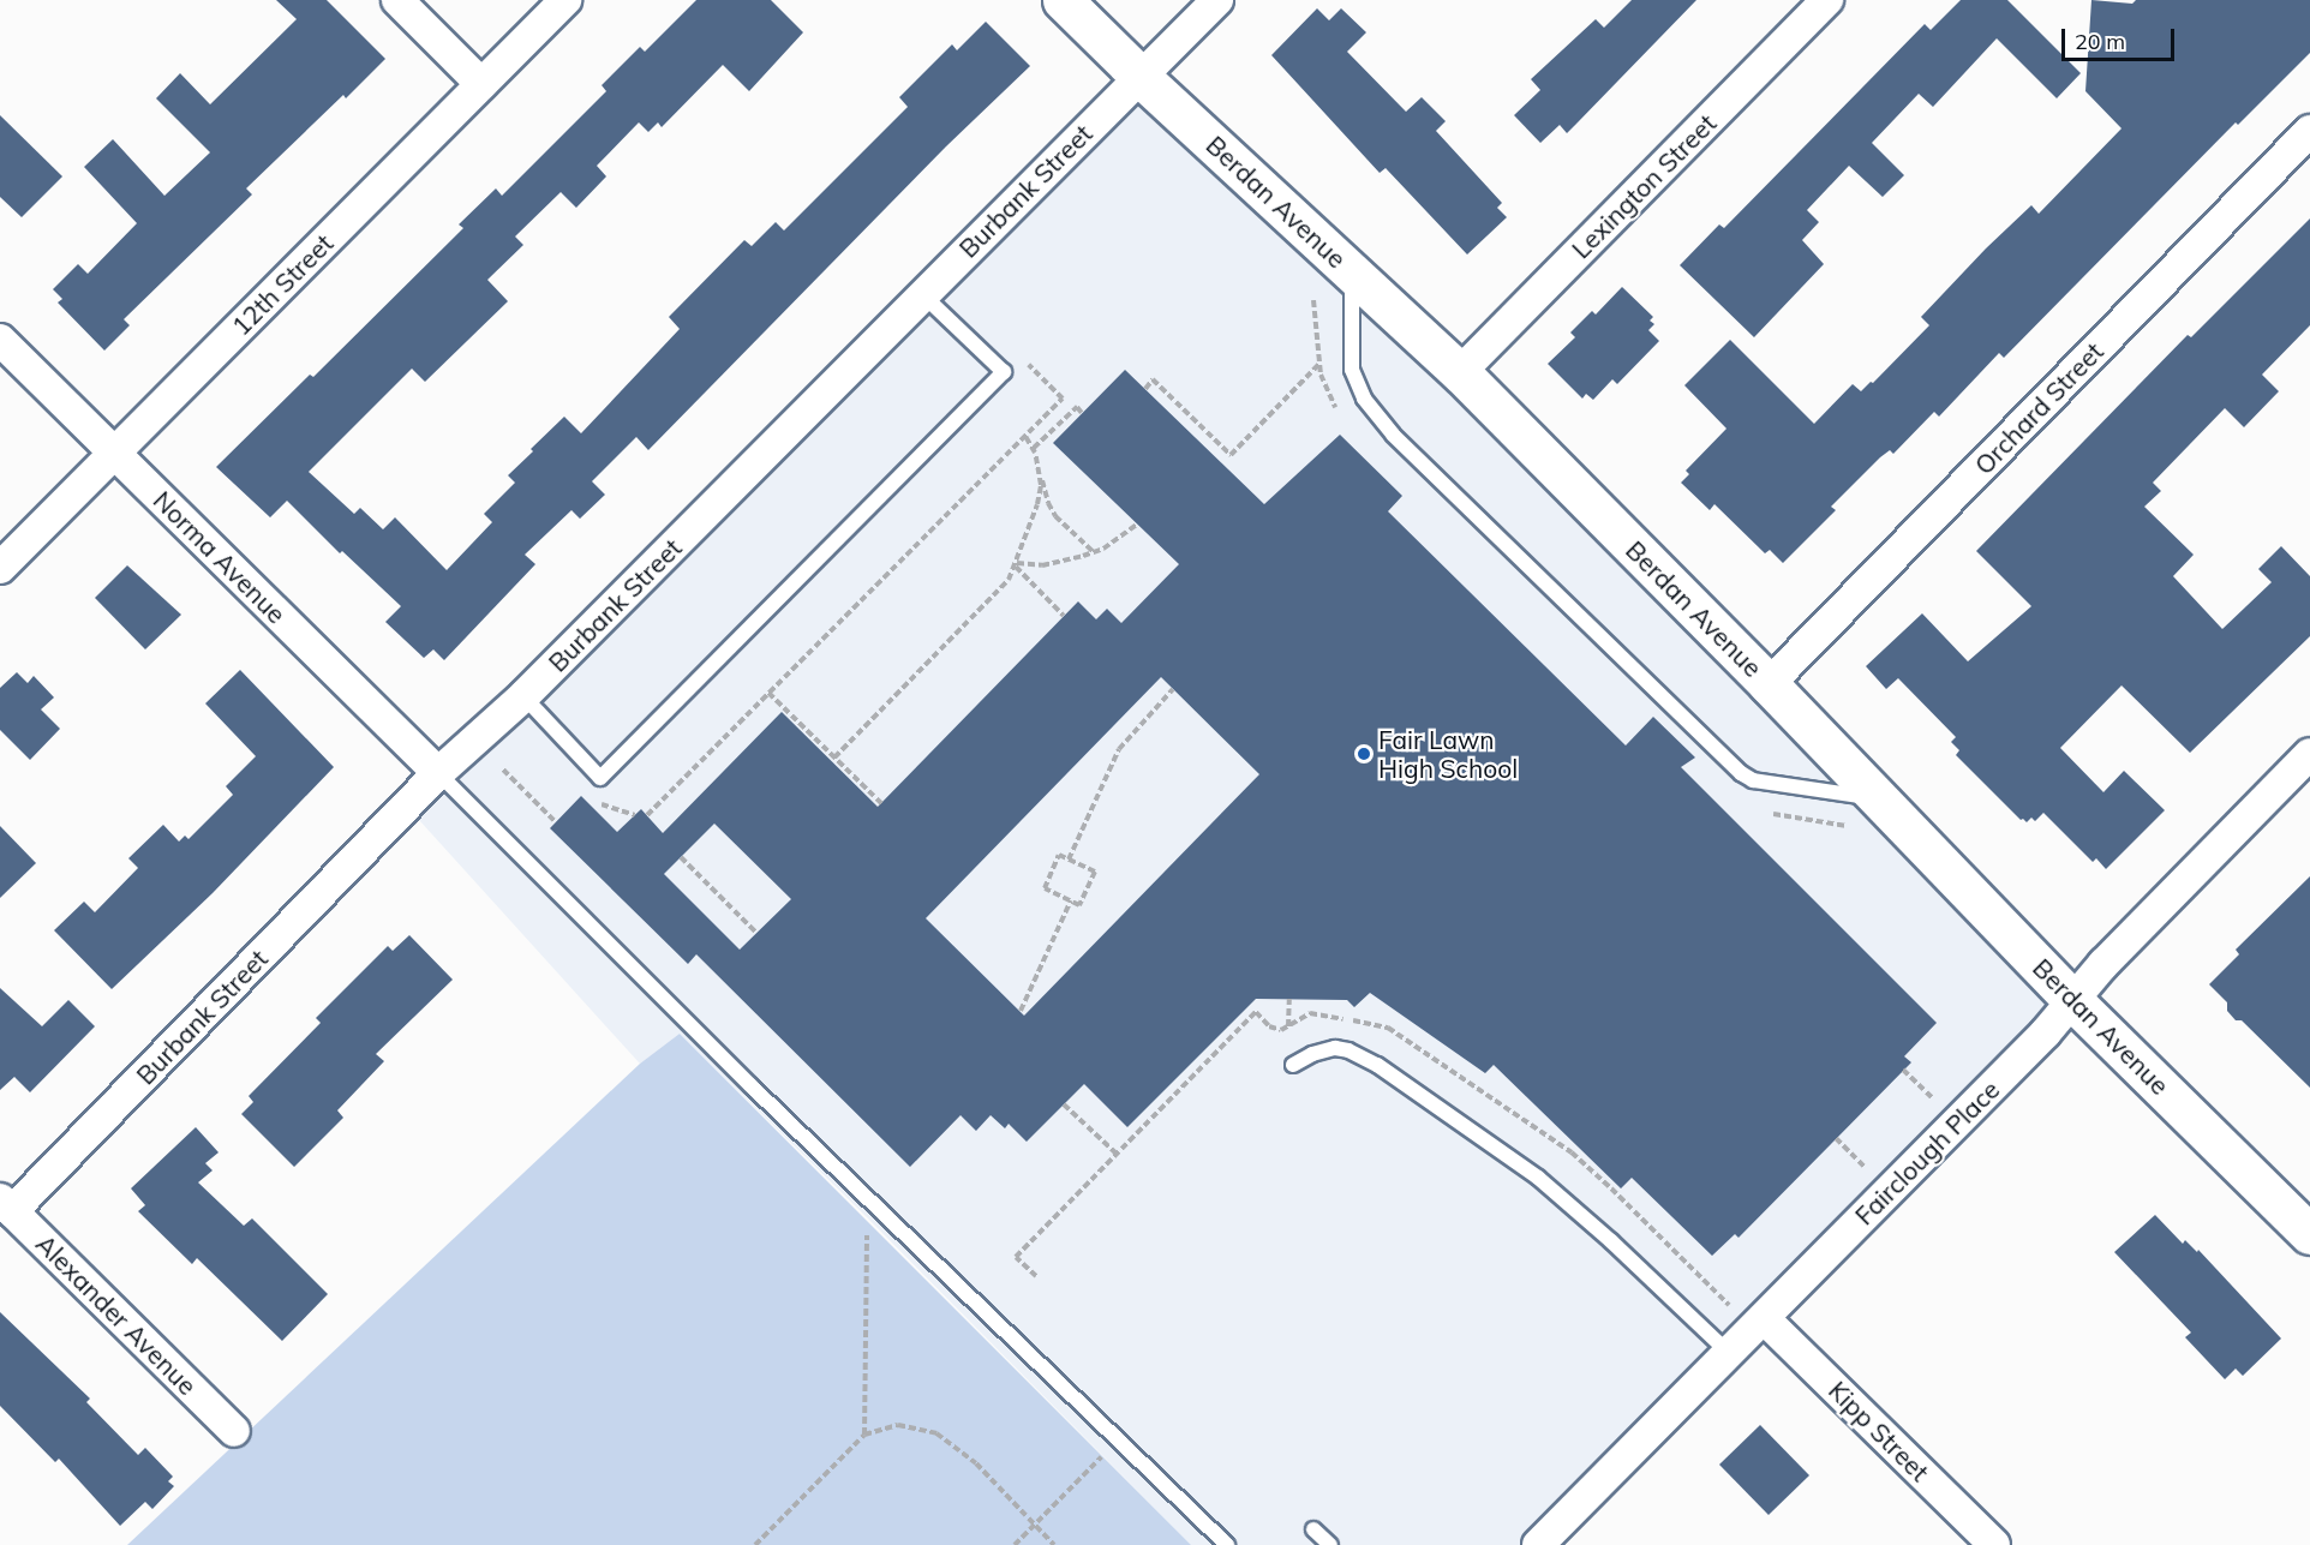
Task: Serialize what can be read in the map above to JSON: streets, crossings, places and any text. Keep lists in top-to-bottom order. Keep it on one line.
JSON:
{"streets":{"street":["Lexington Street","Burbank Street","Berdan Avenue","12th Street","Orchard Street","Norma Avenue","Fairclough Place","Alexander Avenue","Kipp Street"]},"crossings":[["Lexington Street","Berdan Avenue"],["Burbank Street","Berdan Avenue"],["Burbank Street","Norma Avenue"],["Burbank Street","Alexander Avenue"],["Berdan Avenue","Orchard Street"],["Berdan Avenue","Fairclough Place"],["12th Street","Norma Avenue"],["Fairclough Place","Kipp Street"]],"places":["Fair Lawn High School"],"scale_bar":"20 m"}
